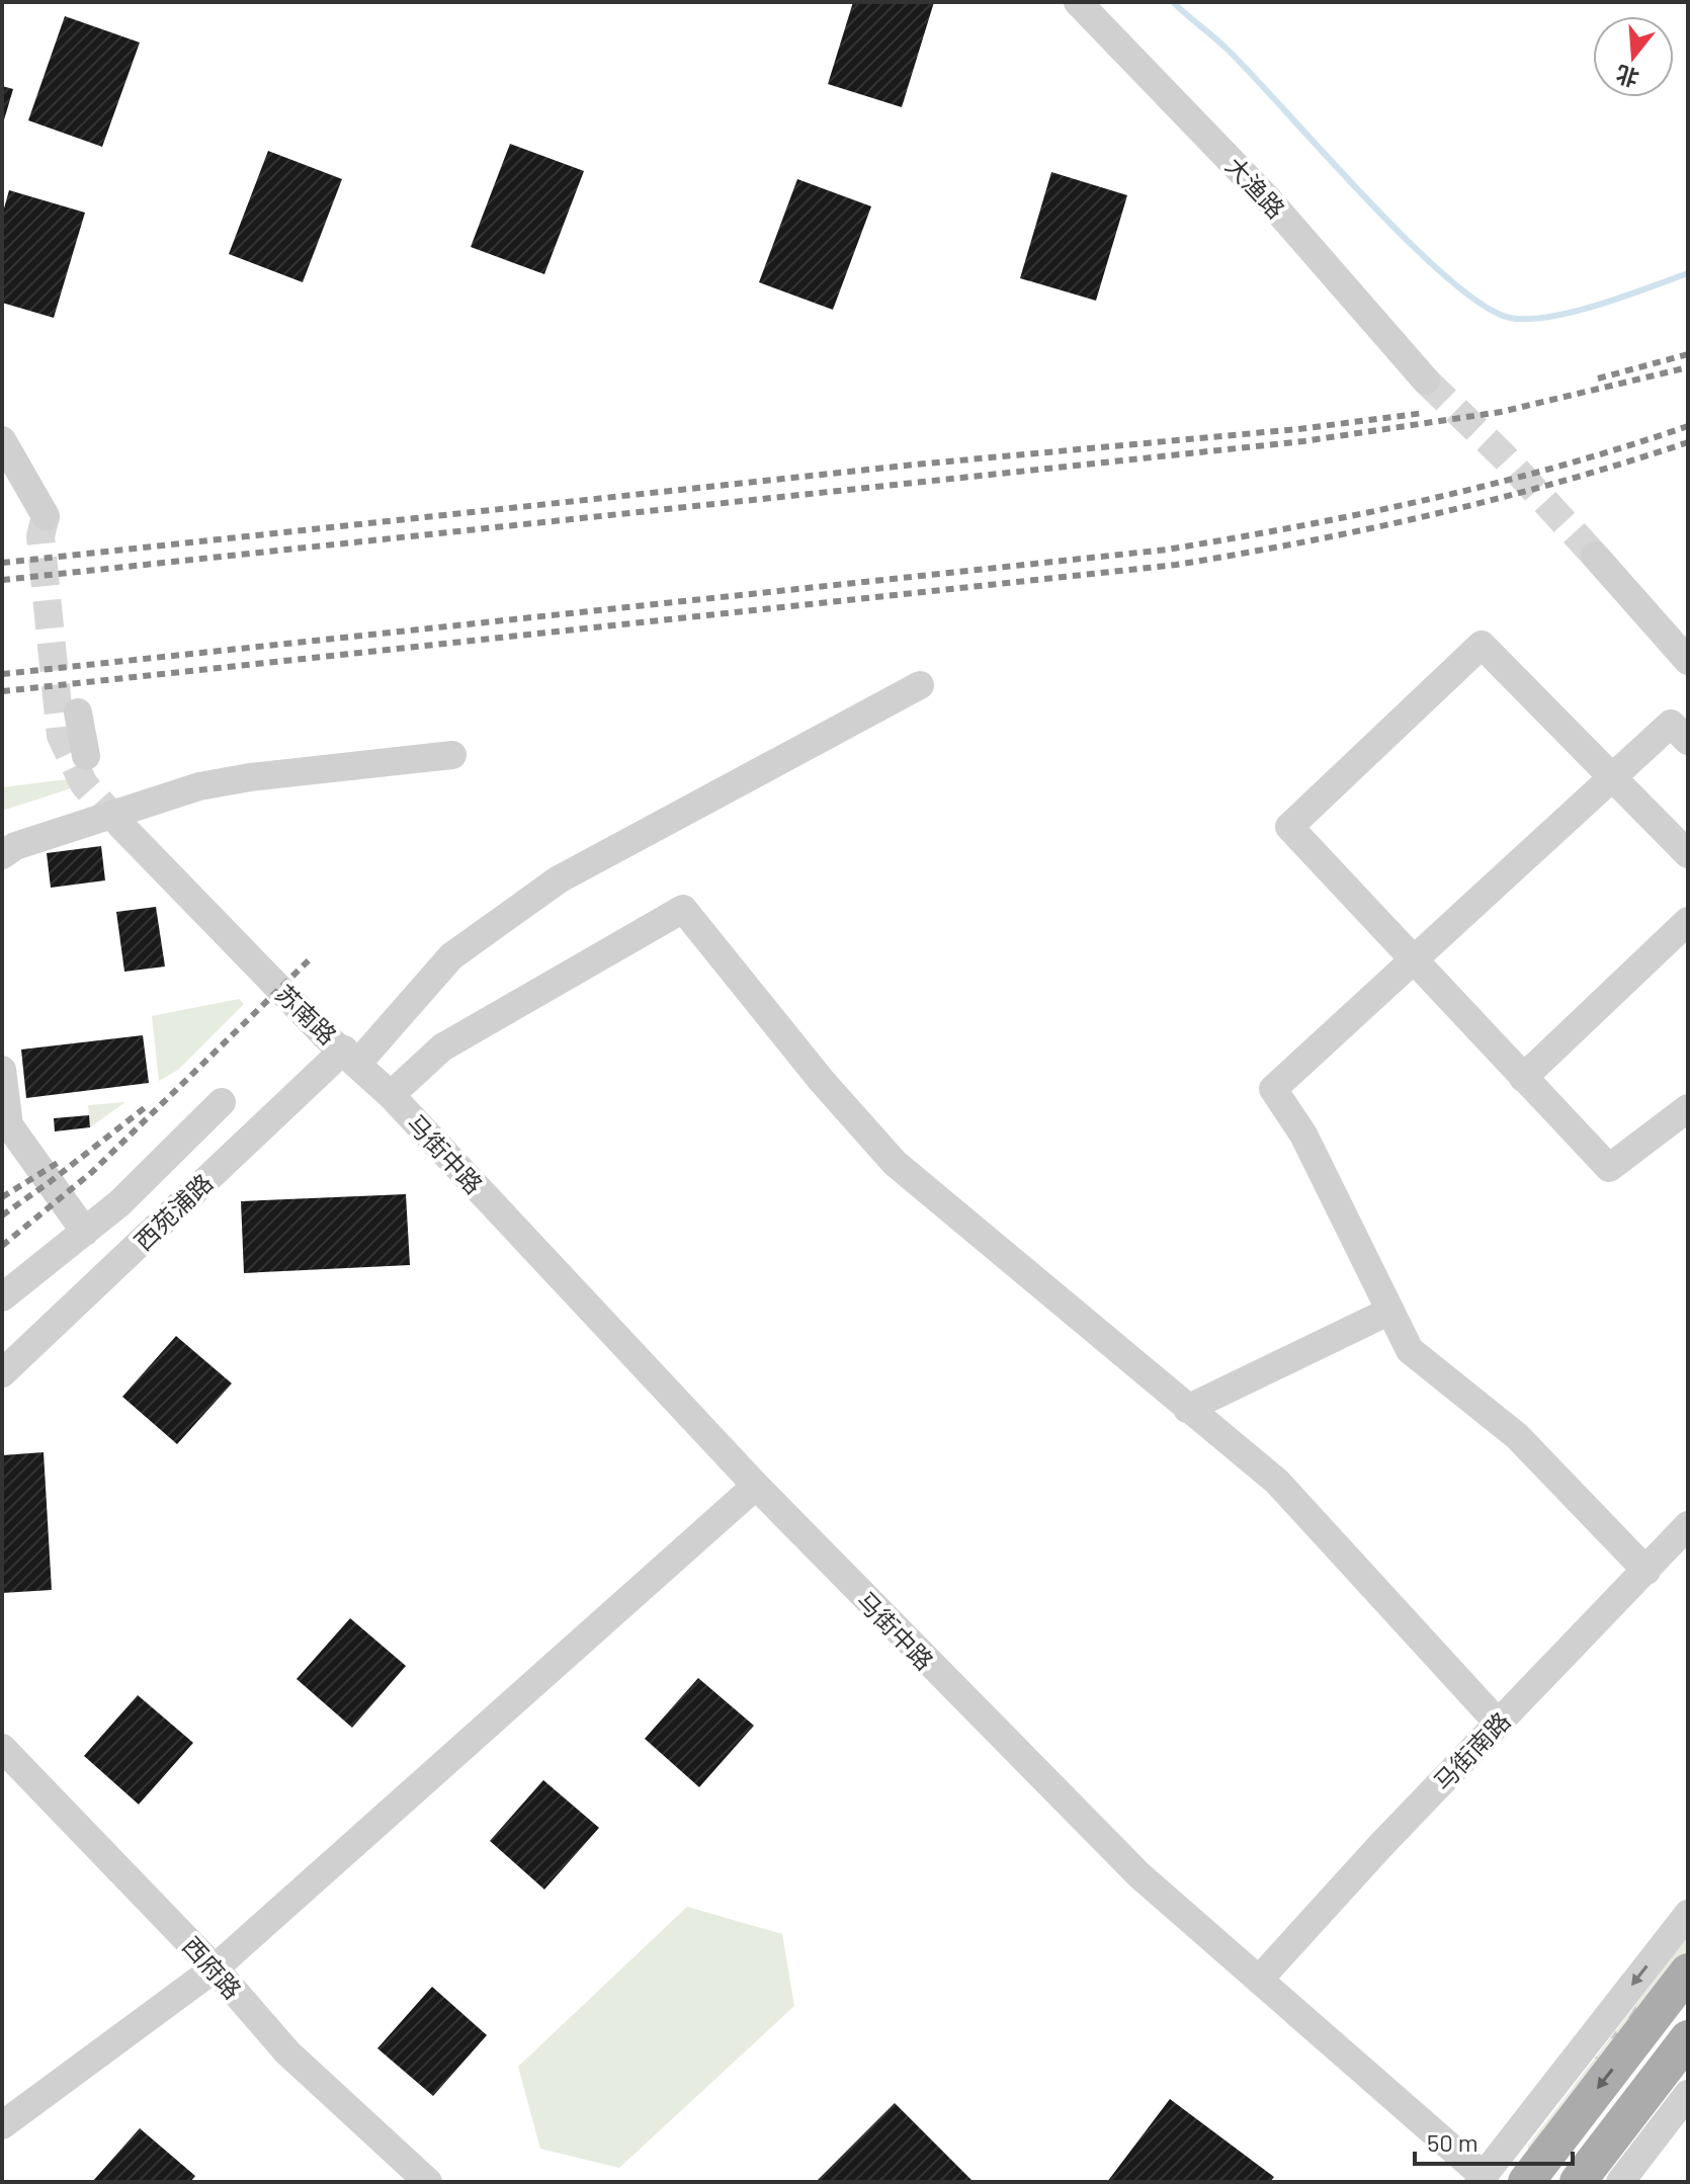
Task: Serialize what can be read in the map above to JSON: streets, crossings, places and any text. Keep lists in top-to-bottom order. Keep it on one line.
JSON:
{"streets":{"street":["大渔路","苏南路","马街中路","西苑浦路","马街南路","西府路"]},"crossings":[["苏南路","马街中路"],["苏南路","西苑浦路"],["马街中路","西苑浦路"],["马街中路","马街南路"]],"scale_bar":"50 m","north":"bottom"}
